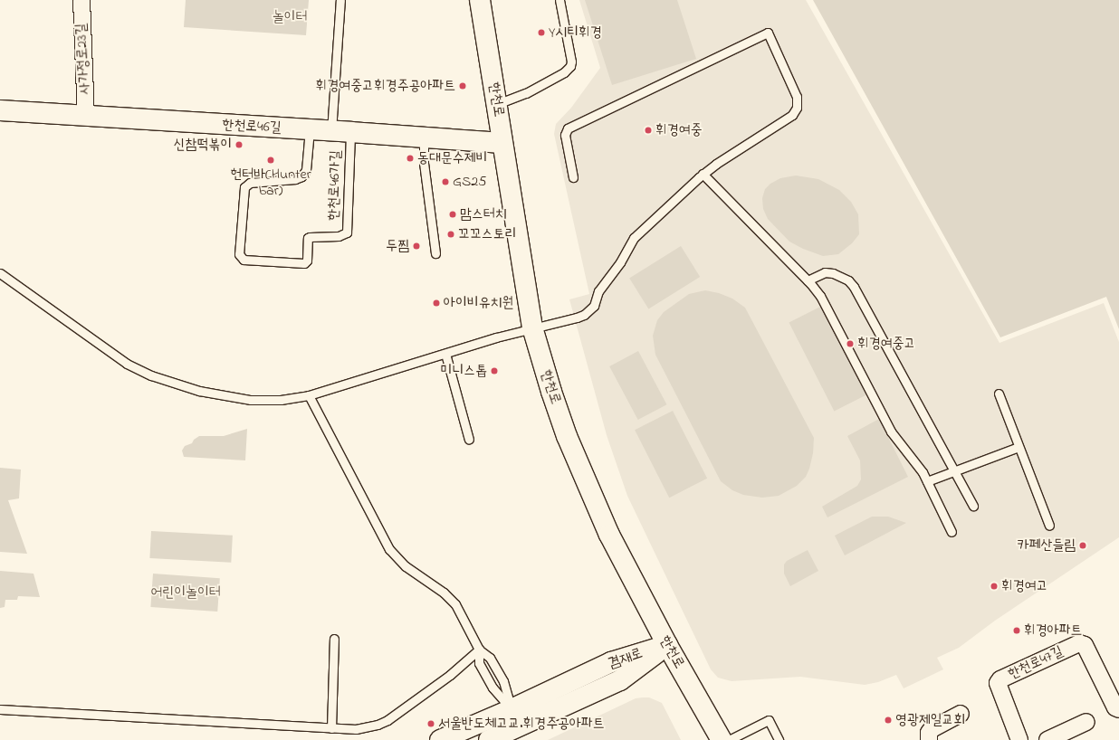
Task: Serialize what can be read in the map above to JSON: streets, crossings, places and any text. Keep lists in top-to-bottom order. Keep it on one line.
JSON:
{"streets":{"main road":["한천로","한천로46길","겸재로"],"street":["사가정로23길","한천로47길"],"lane":["한천로46가길"]},"crossings":[["사가정로23길","한천로46길"],["한천로","한천로46길"],["한천로","겸재로"],["한천로46길","한천로46가길"]],"parks":["놀이터","어린이놀이터"],"places":["Y시티휘경","휘경여중고휘경주공아파트","휘경여중","신참떡볶이","동대문수제비","헌터바(Hunter bar)","GS25","맘스터치","꼬꼬스토리","두찜","아이비유치원","휘경여중고","미니스톱","카페산들림","휘경여고","휘경아파트","영광제일교회","서울반도체고교.휘경주공아파트"]}
